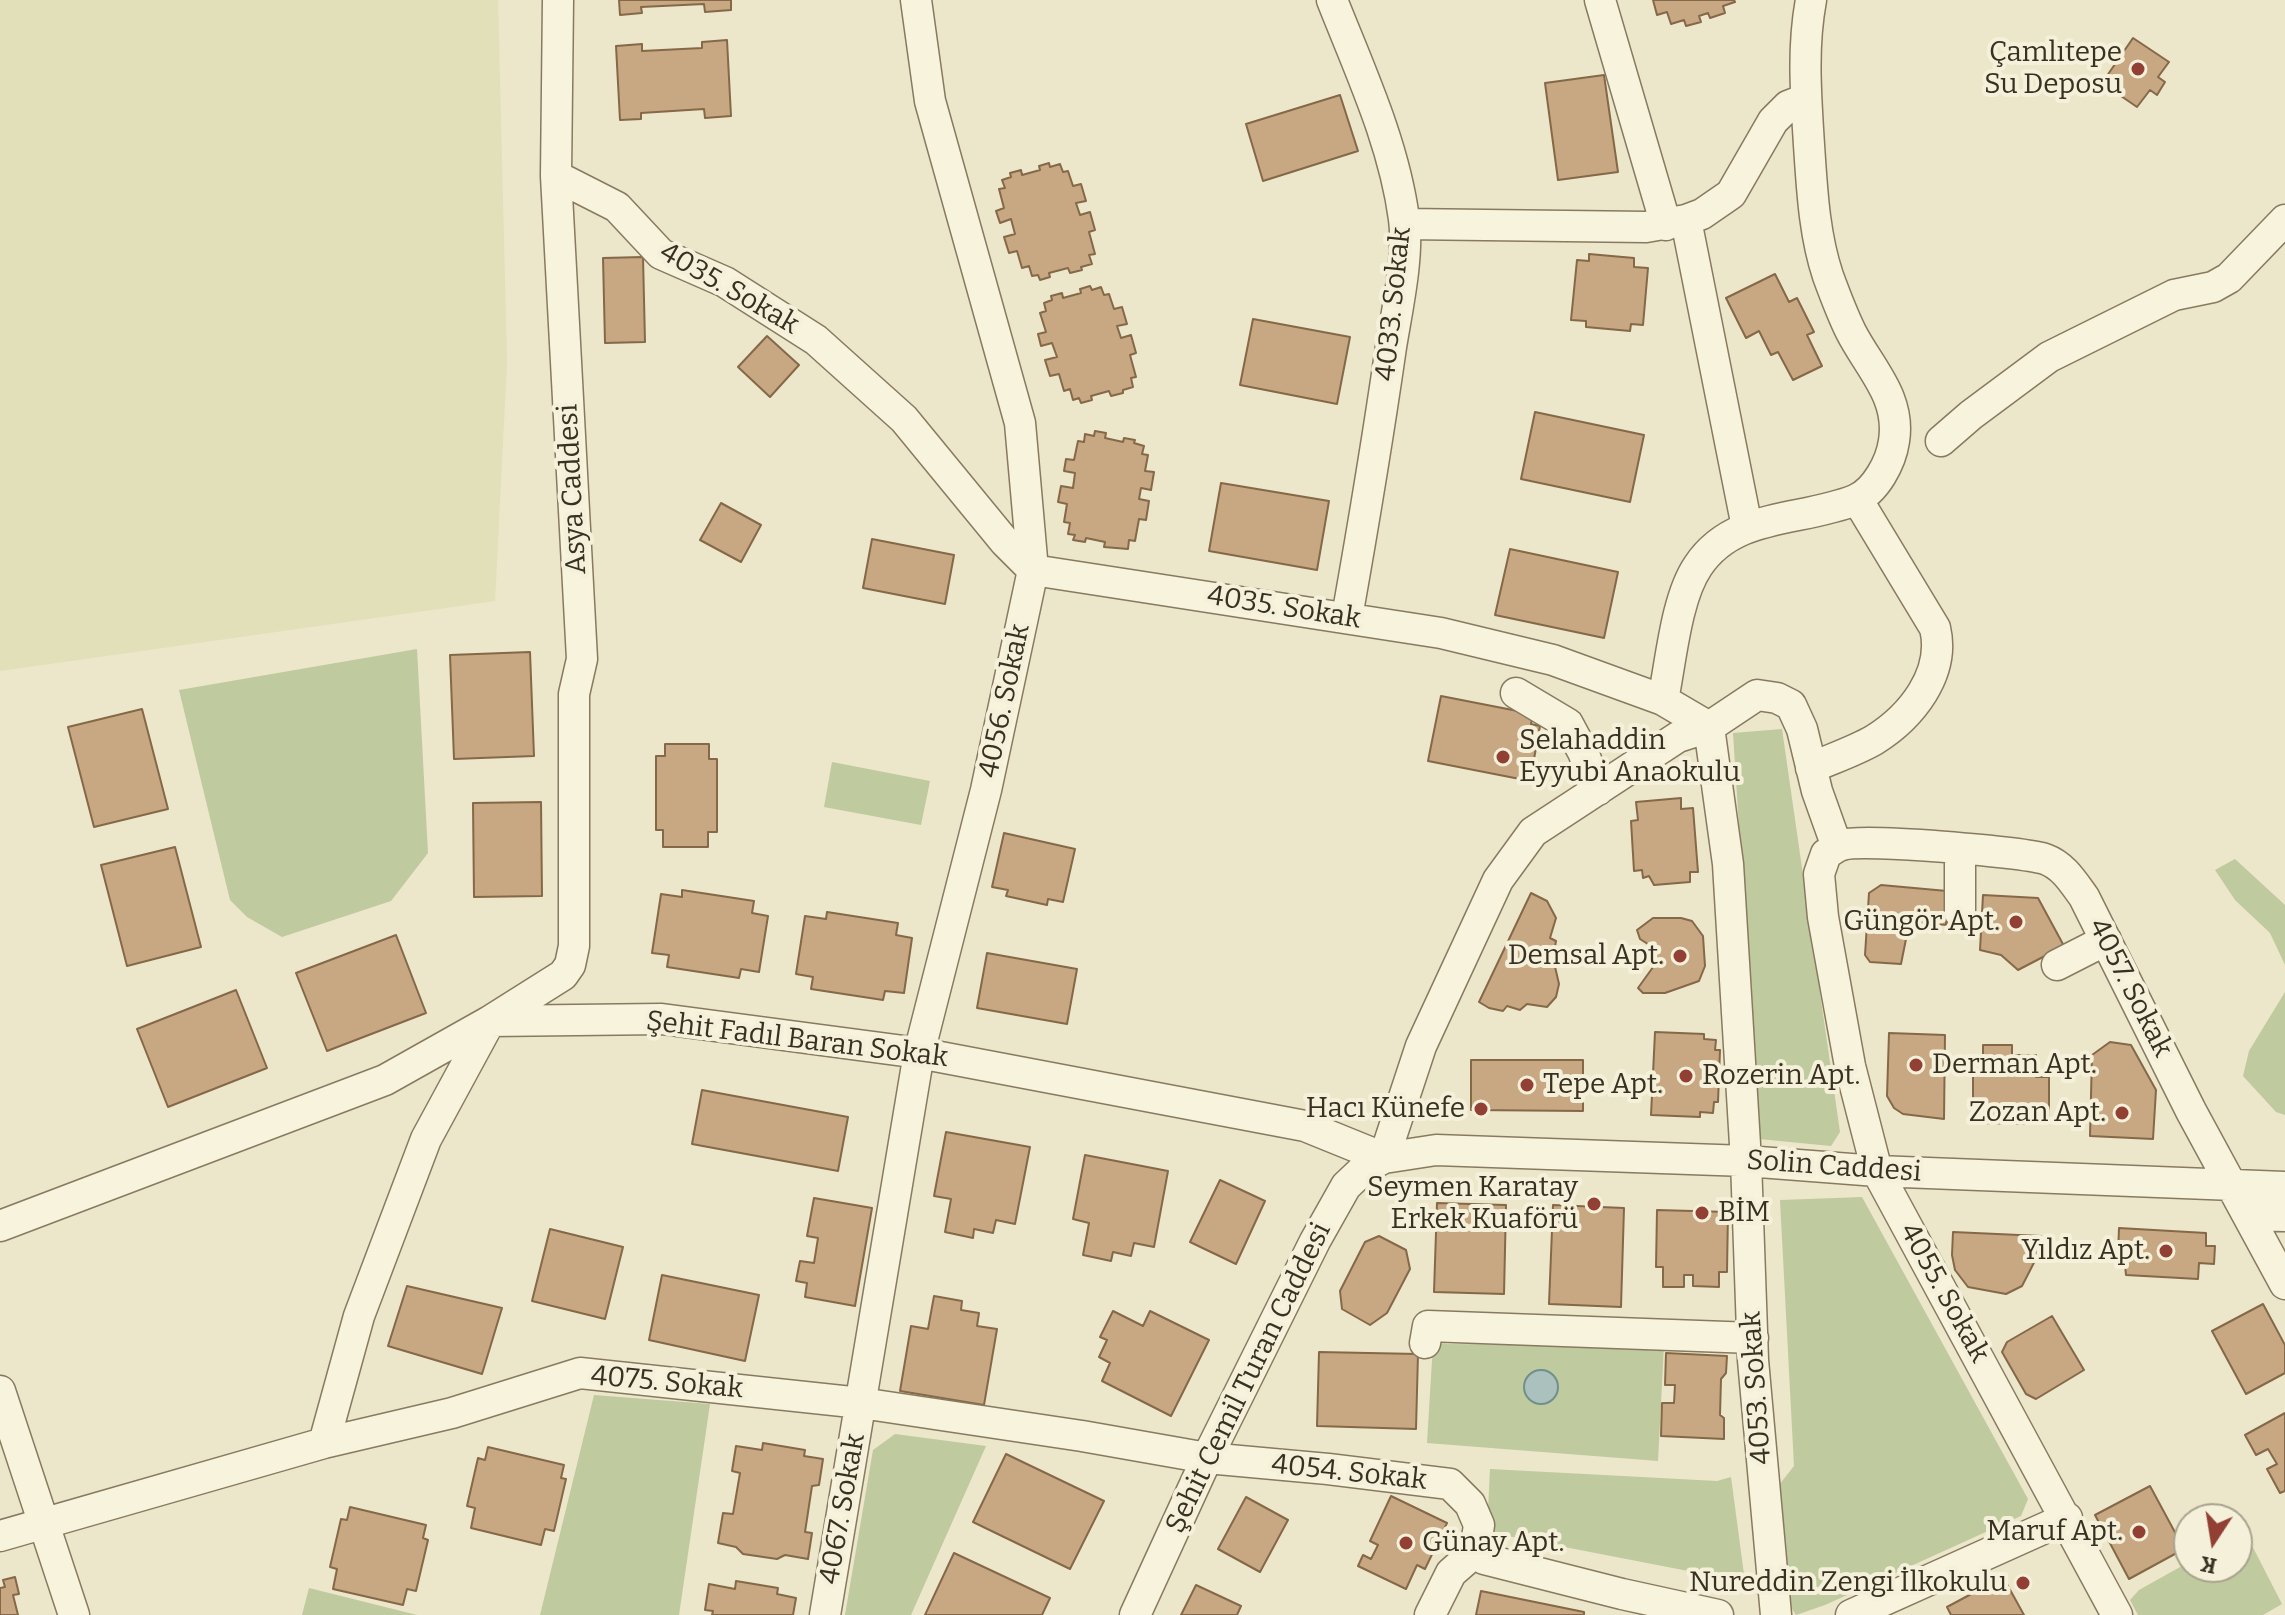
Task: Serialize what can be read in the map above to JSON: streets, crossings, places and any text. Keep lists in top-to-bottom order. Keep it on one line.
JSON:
{"streets":{"street":["4035. Sokak","4033. Sokak","Asya Caddesi","4056. Sokak","4057. Sokak","Şehit Fadıl Baran Sokak","Solin Caddesi","4055. Sokak","Şehit Cemil Turan Caddesi","4075. Sokak","4053. Sokak","4054. Sokak","4067. Sokak"]},"crossings":[["4035. Sokak","4033. Sokak"],["4035. Sokak","Asya Caddesi"],["4035. Sokak","4056. Sokak"],["Asya Caddesi","Şehit Fadıl Baran Sokak"],["4056. Sokak","Şehit Fadıl Baran Sokak"],["4056. Sokak","4075. Sokak"],["4056. Sokak","4067. Sokak"],["4057. Sokak","Solin Caddesi"],["4057. Sokak","4055. Sokak"],["Şehit Fadıl Baran Sokak","Solin Caddesi"],["Şehit Fadıl Baran Sokak","Şehit Cemil Turan Caddesi"],["Solin Caddesi","4055. Sokak"],["Solin Caddesi","Şehit Cemil Turan Caddesi"],["Solin Caddesi","4053. Sokak"],["Şehit Cemil Turan Caddesi","4075. Sokak"],["Şehit Cemil Turan Caddesi","4054. Sokak"],["4075. Sokak","4054. Sokak"],["4075. Sokak","4067. Sokak"]],"places":["Çamlıtepe Su Deposu","Selahaddin Eyyubi Anaokulu","Güngör Apt.","Demsal Apt.","Derman Apt.","Rozerin Apt.","Tepe Apt.","Hacı Künefe","Zozan Apt.","Seymen Karatay Erkek Kuaförü","BİM","Yıldız Apt.","Maruf Apt.","Günay Apt.","Nureddin Zengi İlkokulu"],"north":"bottom"}
